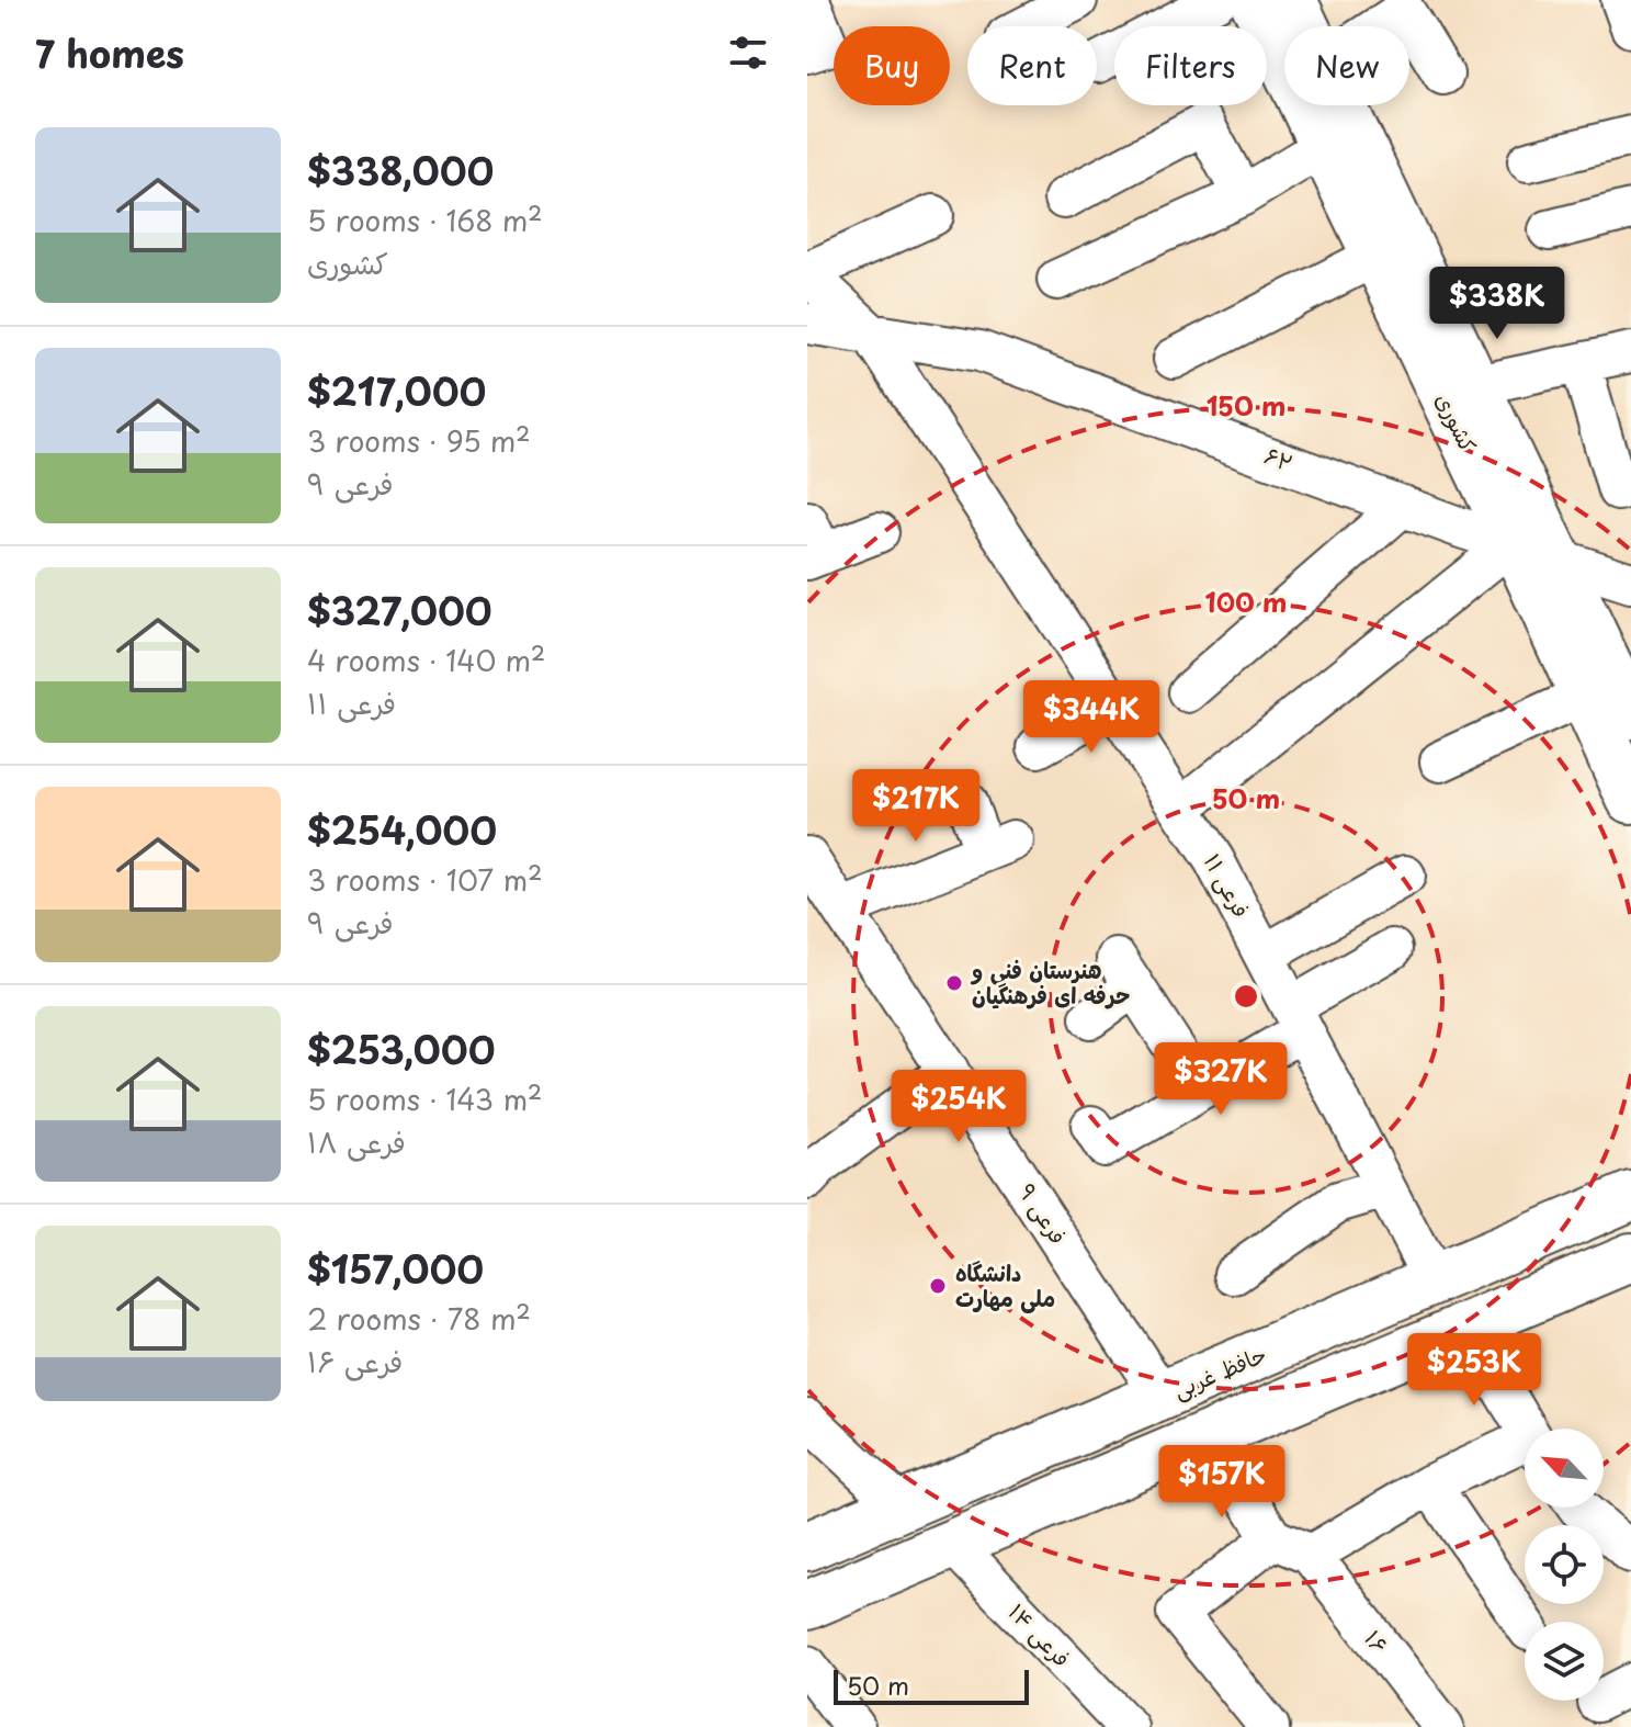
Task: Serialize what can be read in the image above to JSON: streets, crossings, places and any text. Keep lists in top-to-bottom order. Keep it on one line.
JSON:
{"streets":{"main road":["کشوری","حافظ غربی"],"street":["۶۲","فرعی ۱۱","فرعی ۹","فرعی ۱۴","۱۶"]},"crossings":[["کشوری","۶۲"],["۶۲","فرعی ۱۱"],["فرعی ۱۱","حافظ غربی"],["فرعی ۹","حافظ غربی"]],"places":["هنرستان فنی و حرفه ای فرهنگیان","دانشگاه ملی مهارت"],"scale_bar":"50 m","north":"top left","page":{"heading":"7 homes","chip":["Buy","Rent","Filters","New"],"list":[{"name":"$338,000","note":"5 rooms · 168 m² · کشوری"},{"name":"$217,000","note":"3 rooms · 95 m² · فرعی ۹"},{"name":"$327,000","note":"4 rooms · 140 m² · فرعی ۱۱"},{"name":"$254,000","note":"3 rooms · 107 m² · فرعی ۹"},{"name":"$253,000","note":"5 rooms · 143 m² · فرعی ۱۸"},{"name":"$157,000","note":"2 rooms · 78 m² · فرعی ۱۶"}],"price":["$338K","$344K","$217K","$327K","$254K","$253K","$157K"],"scale":"50 m"},"rings":["150 m","100 m","50 m"]}
